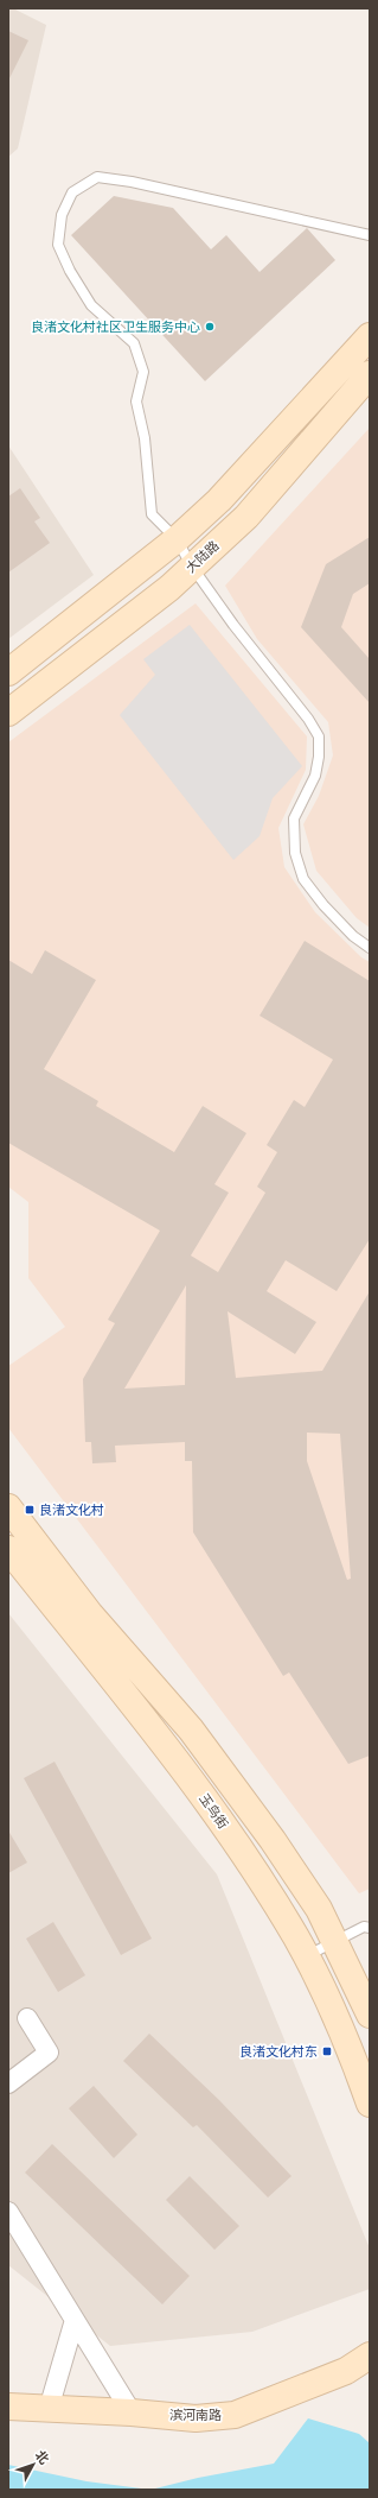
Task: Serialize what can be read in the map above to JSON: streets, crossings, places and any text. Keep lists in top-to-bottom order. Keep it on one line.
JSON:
{"streets":{"main road":["大陆路","玉鸟街","滨河南路"]},"places":{"other":["良渚文化村社区卫生服务中心"],"transit":["良渚文化村","良渚文化村东"]},"north":"top right"}
